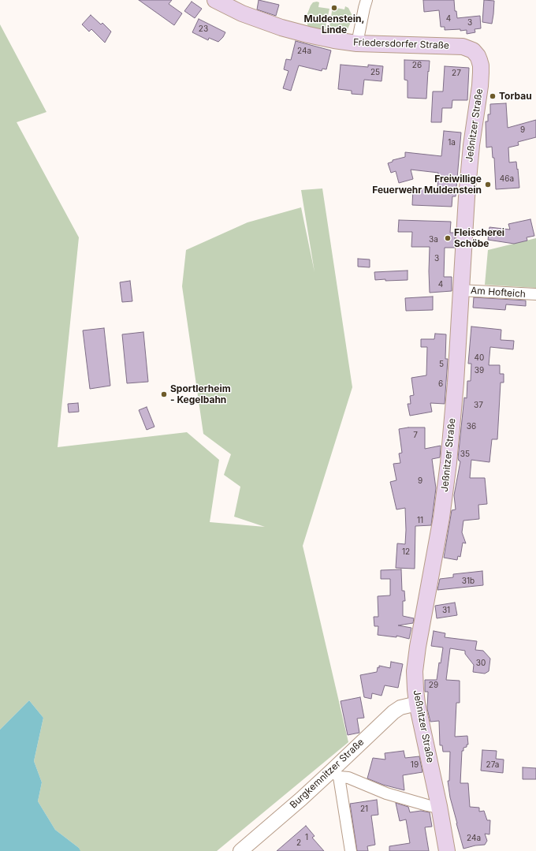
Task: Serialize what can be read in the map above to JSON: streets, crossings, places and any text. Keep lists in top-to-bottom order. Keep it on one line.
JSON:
{"streets":{"main road":["Friedersdorfer Straße","Jeßnitzer Straße"],"street":["Am Hofteich","Burgkemnitzer Straße"]},"crossings":[["Friedersdorfer Straße","Jeßnitzer Straße"],["Jeßnitzer Straße","Am Hofteich"],["Jeßnitzer Straße","Burgkemnitzer Straße"]],"places":["Muldenstein, Linde","Torbau","Freiwillige Feuerwehr Muldenstein","Fleischerei Schöbe","Sportlerheim - Kegelbahn"],"house_numbers":["4","3","23","24a","26","25","27","9","1a","46a","3a","3","4","40","5","39","6","37","36","7","35","9","11","12","31b","31","30","29","19","27a","21","1","24a","2"]}
